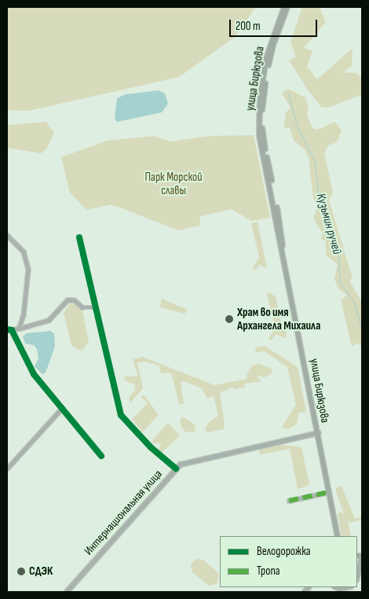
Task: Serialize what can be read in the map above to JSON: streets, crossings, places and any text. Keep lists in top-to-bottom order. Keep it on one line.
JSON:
{"streets":{"main road":["улица Бирюзова","Интернациональная улица"]},"crossings":[["улица Бирюзова","Интернациональная улица"]],"water":["Кузьмин ручей"],"parks":["Парк Морской славы"],"places":["Храм во имя Архангела Михаила","СДЭК"],"legend":["Велодорожка","Тропа"],"scale_bar":"200 m"}
